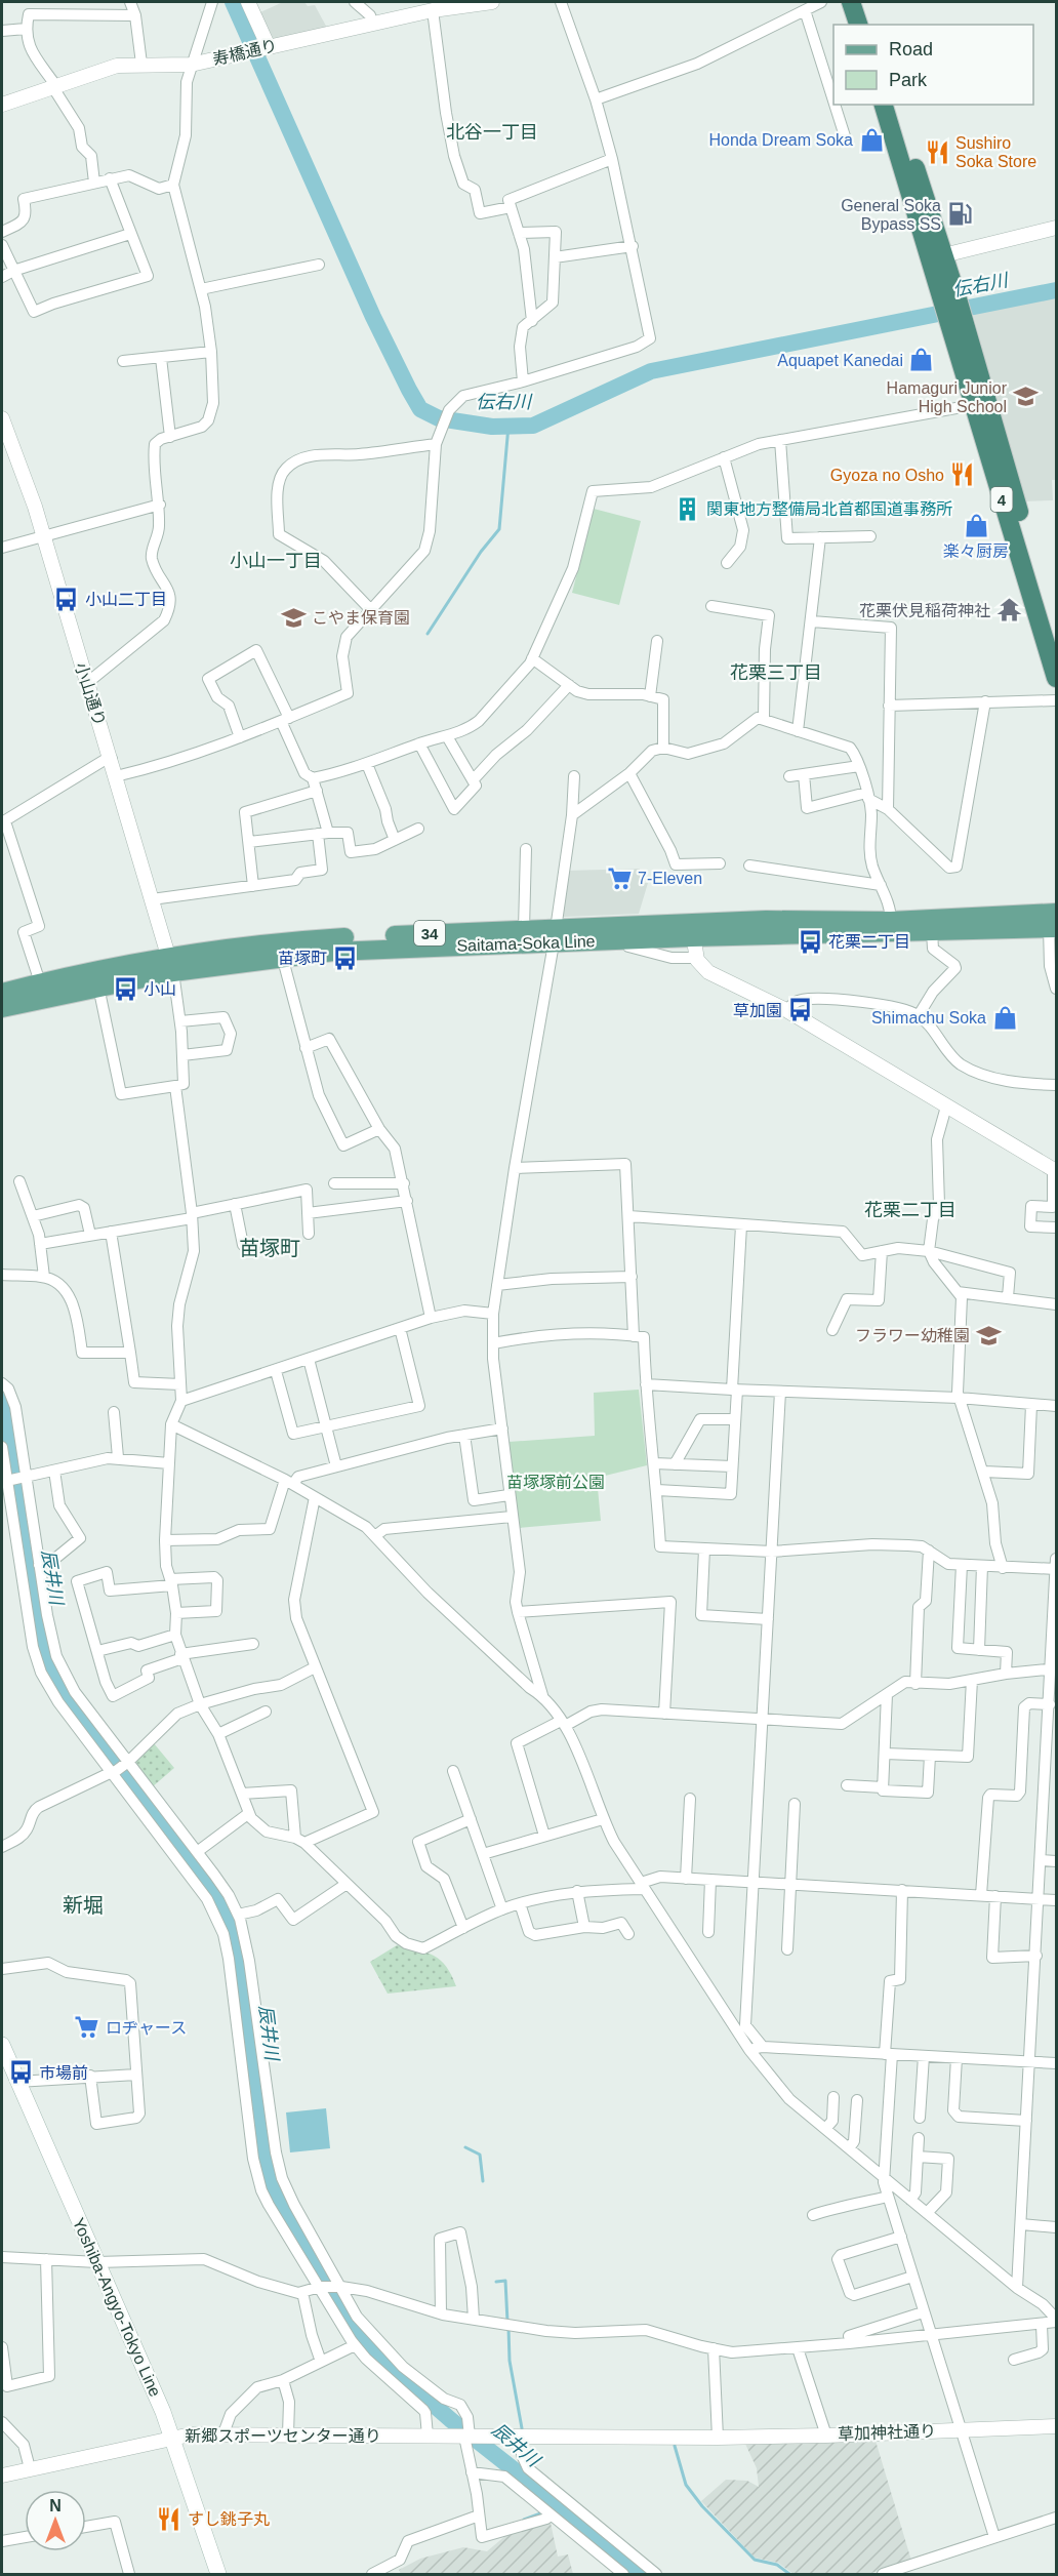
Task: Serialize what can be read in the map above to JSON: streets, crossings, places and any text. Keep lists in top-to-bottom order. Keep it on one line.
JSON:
{"streets":{"highway":["4"],"main road":["34","Saitama-Soka Line","Yoshiba-Angyo-Tokyo Line"],"street":["寿橋通り","小山通り","草加神社通り","新郷スポーツセンター通り"]},"crossings":[["小山通り","Saitama-Soka Line"],["Yoshiba-Angyo-Tokyo Line","新郷スポーツセンター通り"]],"districts":["北谷一丁目","小山一丁目","花栗三丁目","花栗二丁目","苗塚町","新堀"],"water":["伝右川","辰井川"],"parks":["苗塚塚前公園"],"places":{"shop":["Honda Dream Soka","Aquapet Kanedai","楽々厨房","Shimachu Soka"],"restaurant":["Sushiro Soka Store","Gyoza no Osho","すし銚子丸"],"fuel station":["General Soka Bypass SS"],"school or university":["Hamaguri Junior High School","こやま保育園","フラワー幼稚園"],"building":["関東地方整備局北首都国道事務所"],"bus stop":["小山二丁目","花栗二丁目","苗塚町","小山","草加園","市場前"],"temple":["花栗伏見稲荷神社"],"supermarket":["7-Eleven","ロヂャース"]},"legend":["Road","Park"],"north":"top"}
